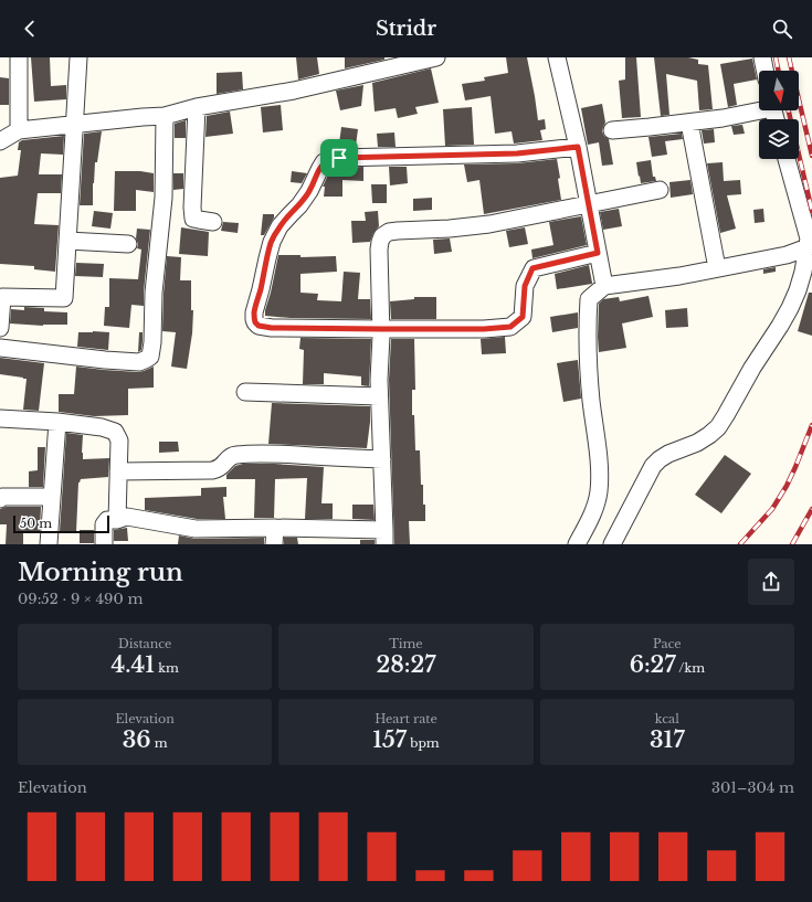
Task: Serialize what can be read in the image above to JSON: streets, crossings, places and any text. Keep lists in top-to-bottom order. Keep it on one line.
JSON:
{"scale_bar":"50 m","north":"bottom","page":{"header":"Stridr","scale":"50 m","heading":["Morning run","09:52 · 9 × 490 m"],"stats":[["Distance","4.41 km"],["Time","28:27"],["Pace","6:27 /km"],["Elevation","36 m"],["Heart rate","157 bpm"],["kcal","317"]],"chart":["Elevation","301–304 m"]}}
